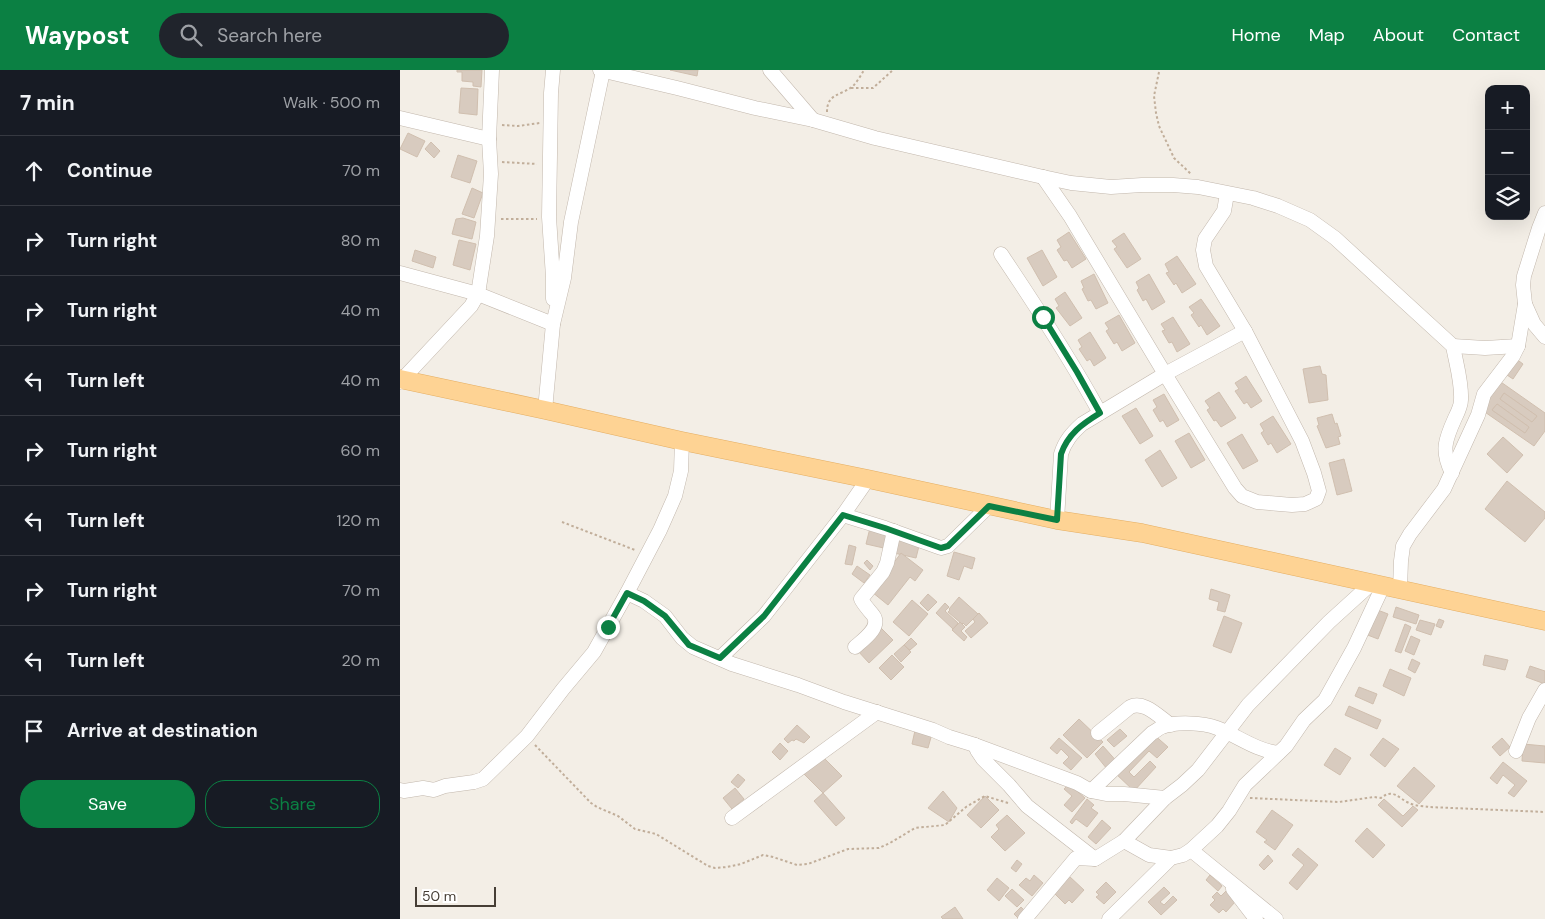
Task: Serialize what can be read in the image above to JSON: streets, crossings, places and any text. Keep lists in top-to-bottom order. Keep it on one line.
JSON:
{"scale_bar":"50 m","page":{"header":"Waypost","search":"Search here","nav":["Home","Map","About","Contact"],"heading":["7 min","Walk · 500 m"],"map_buttons":["+","−"],"list":[["Continue","70 m"],["Turn right","80 m"],["Turn right","40 m"],["Turn left","40 m"],["Turn right","60 m"],["Turn left","120 m"],["Turn right","70 m"],["Turn left","20 m"],"Arrive at destination"],"buttons":["Save","Share"],"scale":"50 m"}}
